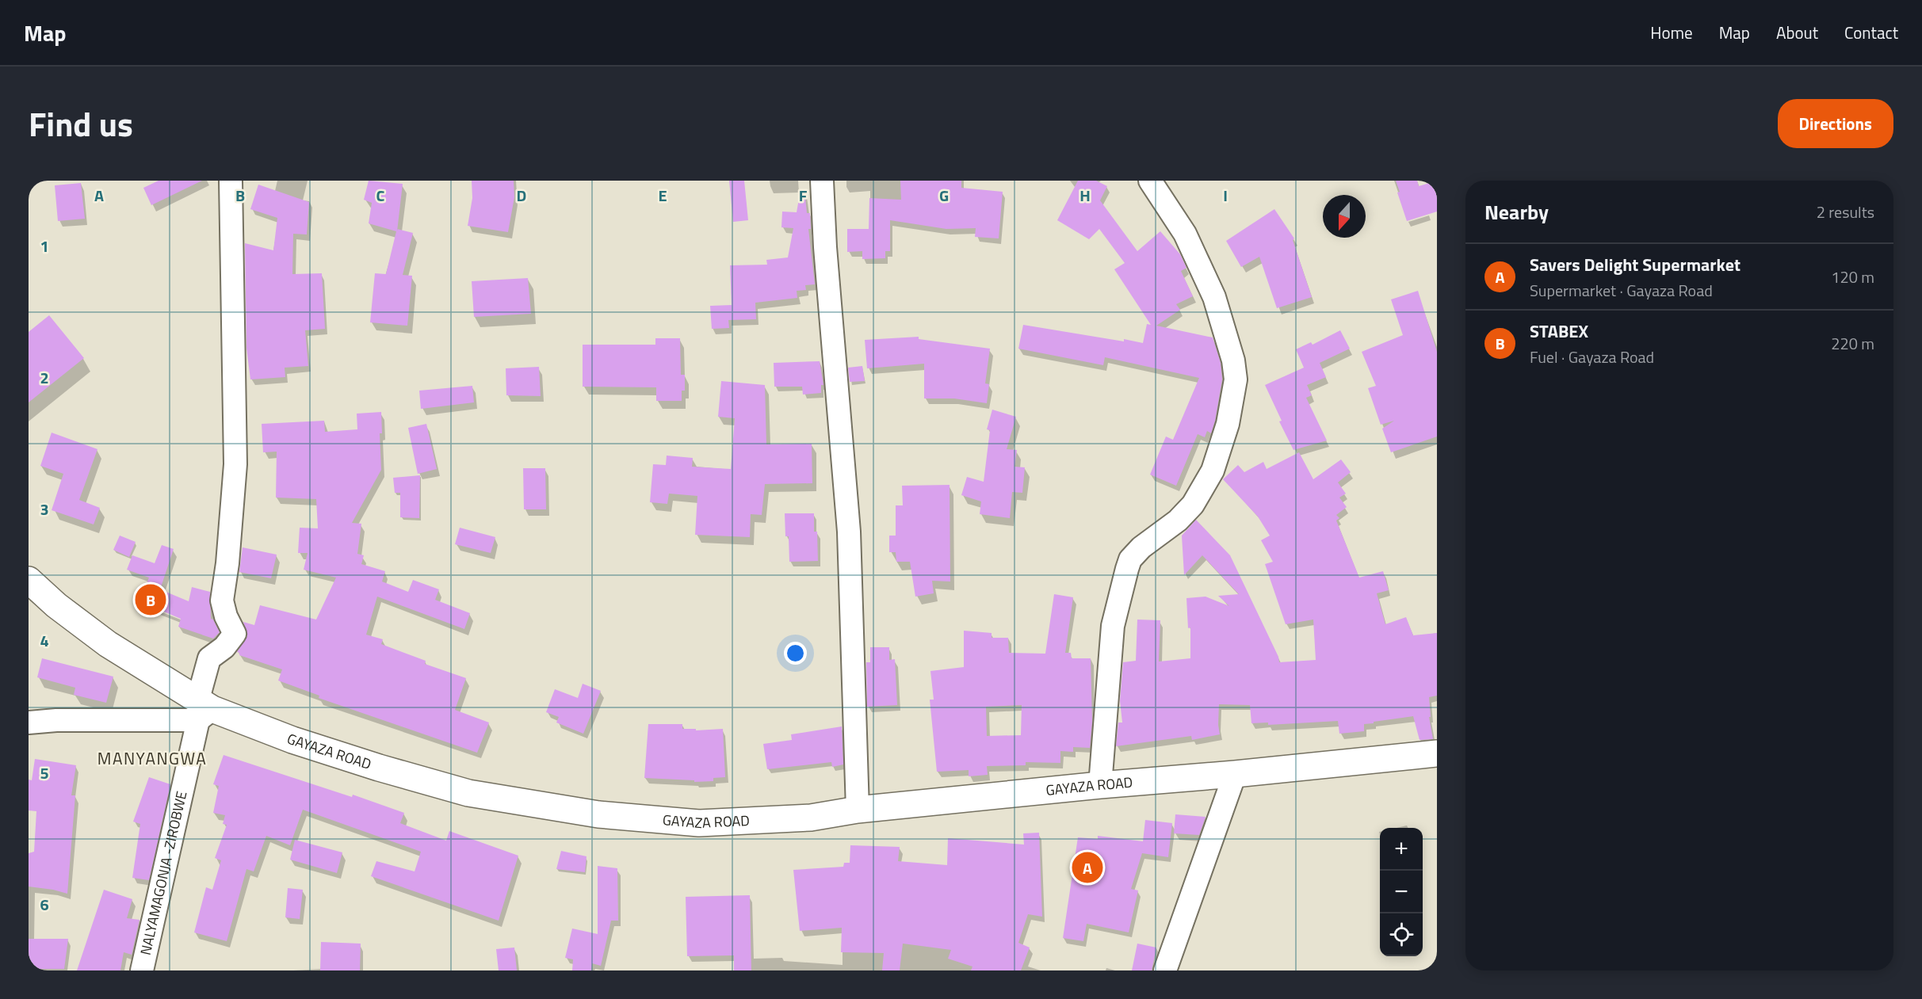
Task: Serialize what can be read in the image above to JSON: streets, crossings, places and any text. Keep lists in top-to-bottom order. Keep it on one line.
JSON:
{"streets":{"main road":["GAYAZA ROAD"],"street":["NALYAMAGONJA -ZIROBWE"]},"crossings":[["GAYAZA ROAD","NALYAMAGONJA -ZIROBWE"]],"districts":["MANYANGWA"],"north":"bottom","page":{"header":"Map","nav":["Home","Map","About","Contact"],"title":"Find us","buttons":"Directions","heading":["Nearby","2 results"],"list":[{"mark":"A","name":"Savers Delight Supermarket","note":"Supermarket · Gayaza Road","value":"120 m"},{"mark":"B","name":"STABEX","note":"Fuel · Gayaza Road","value":"220 m"}],"pins":["B","A"],"map_buttons":["+","−"]},"grid":{"columns":["A","B","C","D","E","F","G","H","I"],"rows":["1","2","3","4","5","6"]}}
